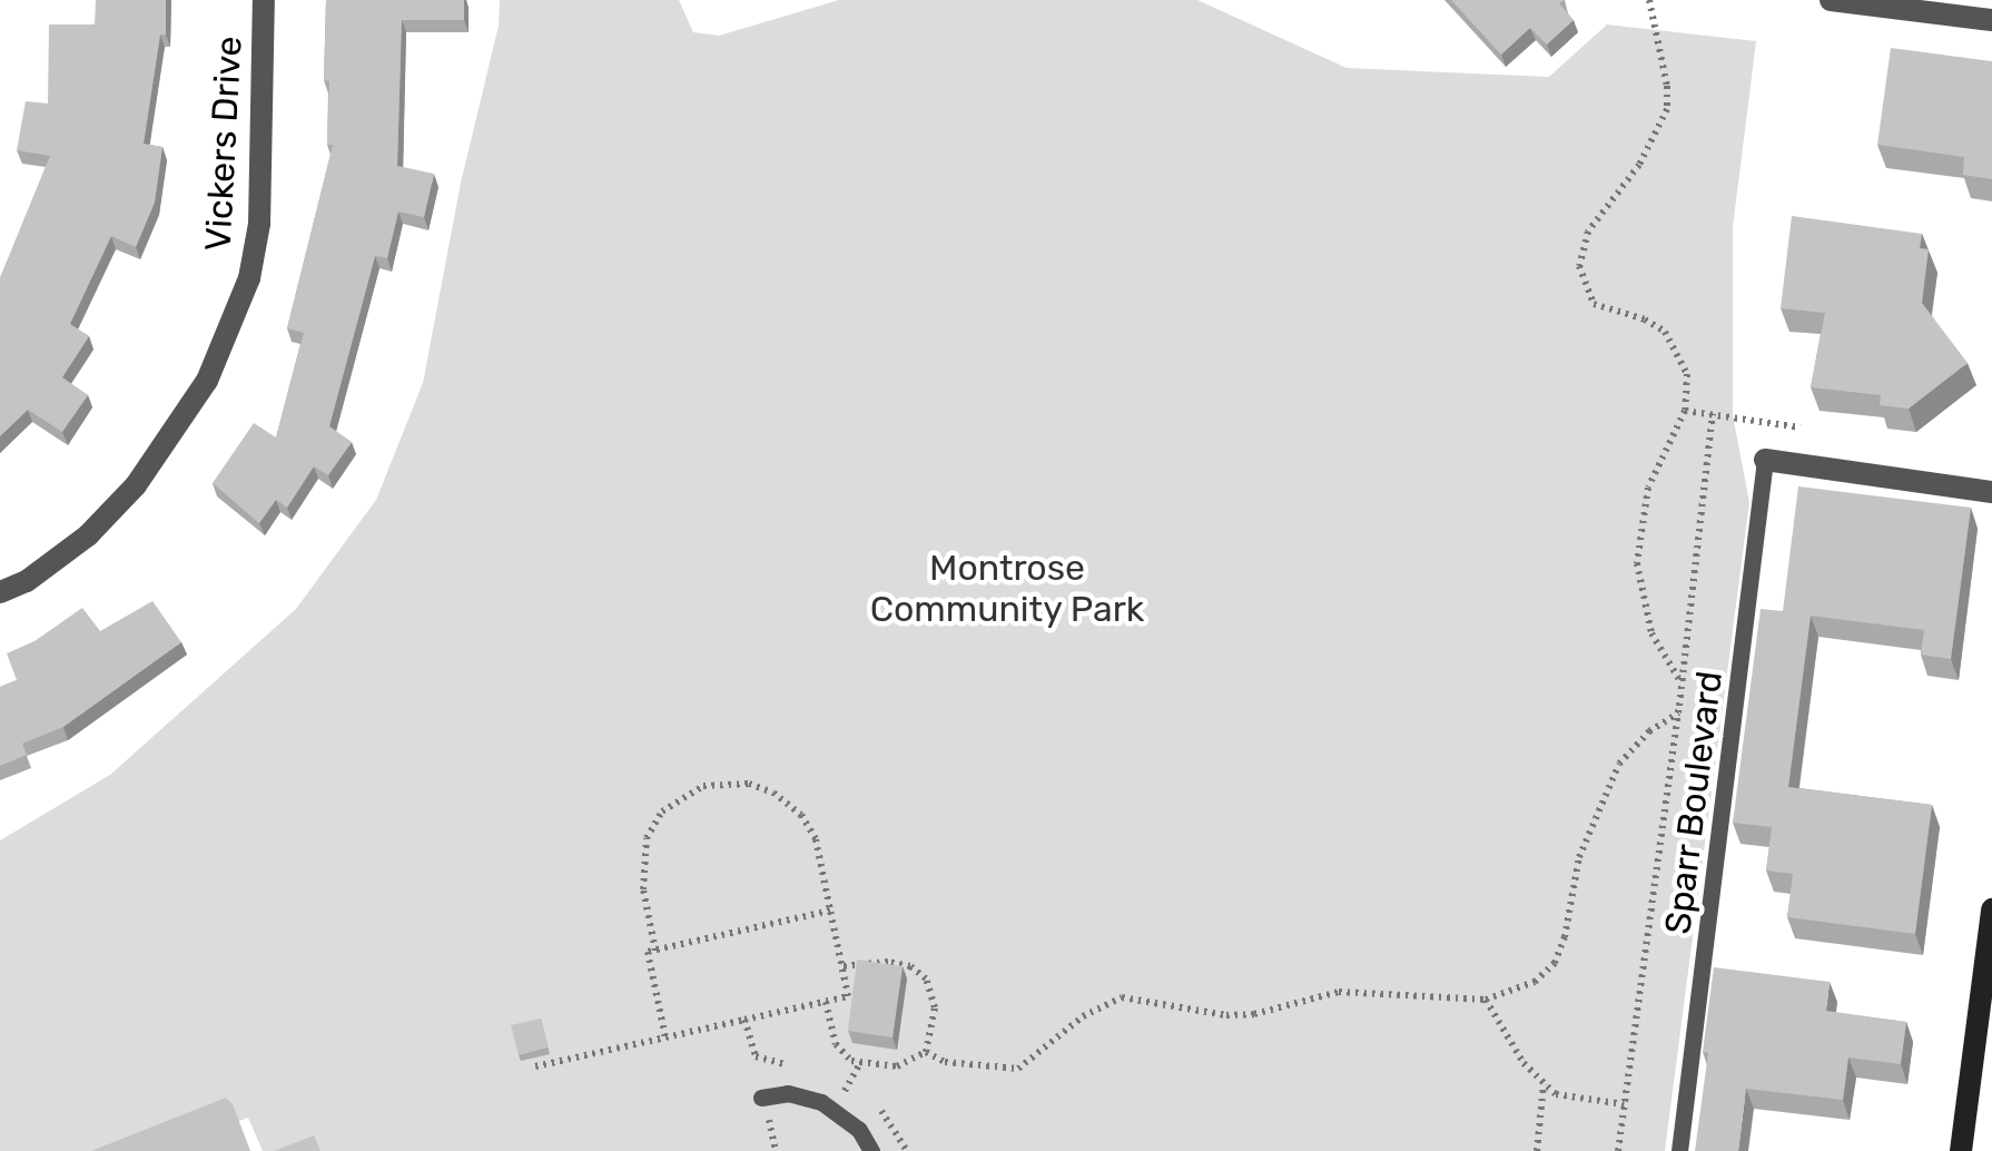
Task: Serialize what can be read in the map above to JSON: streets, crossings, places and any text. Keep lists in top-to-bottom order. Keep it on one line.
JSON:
{"streets":{"street":["Vickers Drive"],"lane":["Sparr Boulevard"]},"parks":["Montrose Community Park"]}
